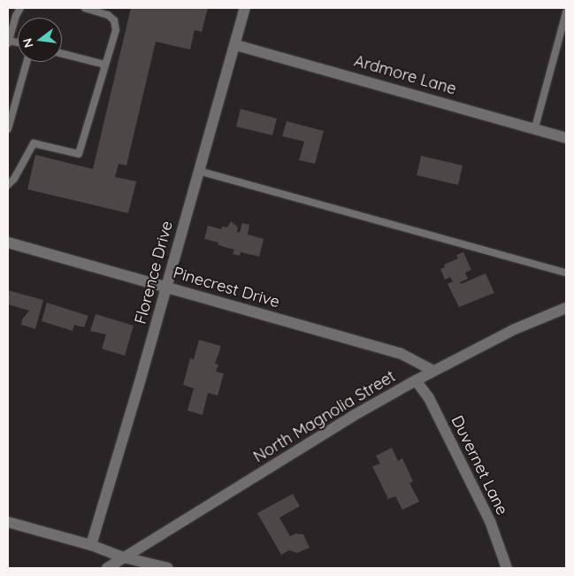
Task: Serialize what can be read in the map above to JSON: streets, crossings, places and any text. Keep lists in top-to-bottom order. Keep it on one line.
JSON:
{"streets":{"street":["Ardmore Lane","Florence Drive","Pinecrest Drive","North Magnolia Street","Duvernet Lane"]},"crossings":[["Ardmore Lane","Florence Drive"],["Florence Drive","Pinecrest Drive"],["Pinecrest Drive","North Magnolia Street"],["North Magnolia Street","Duvernet Lane"]],"north":"left"}
